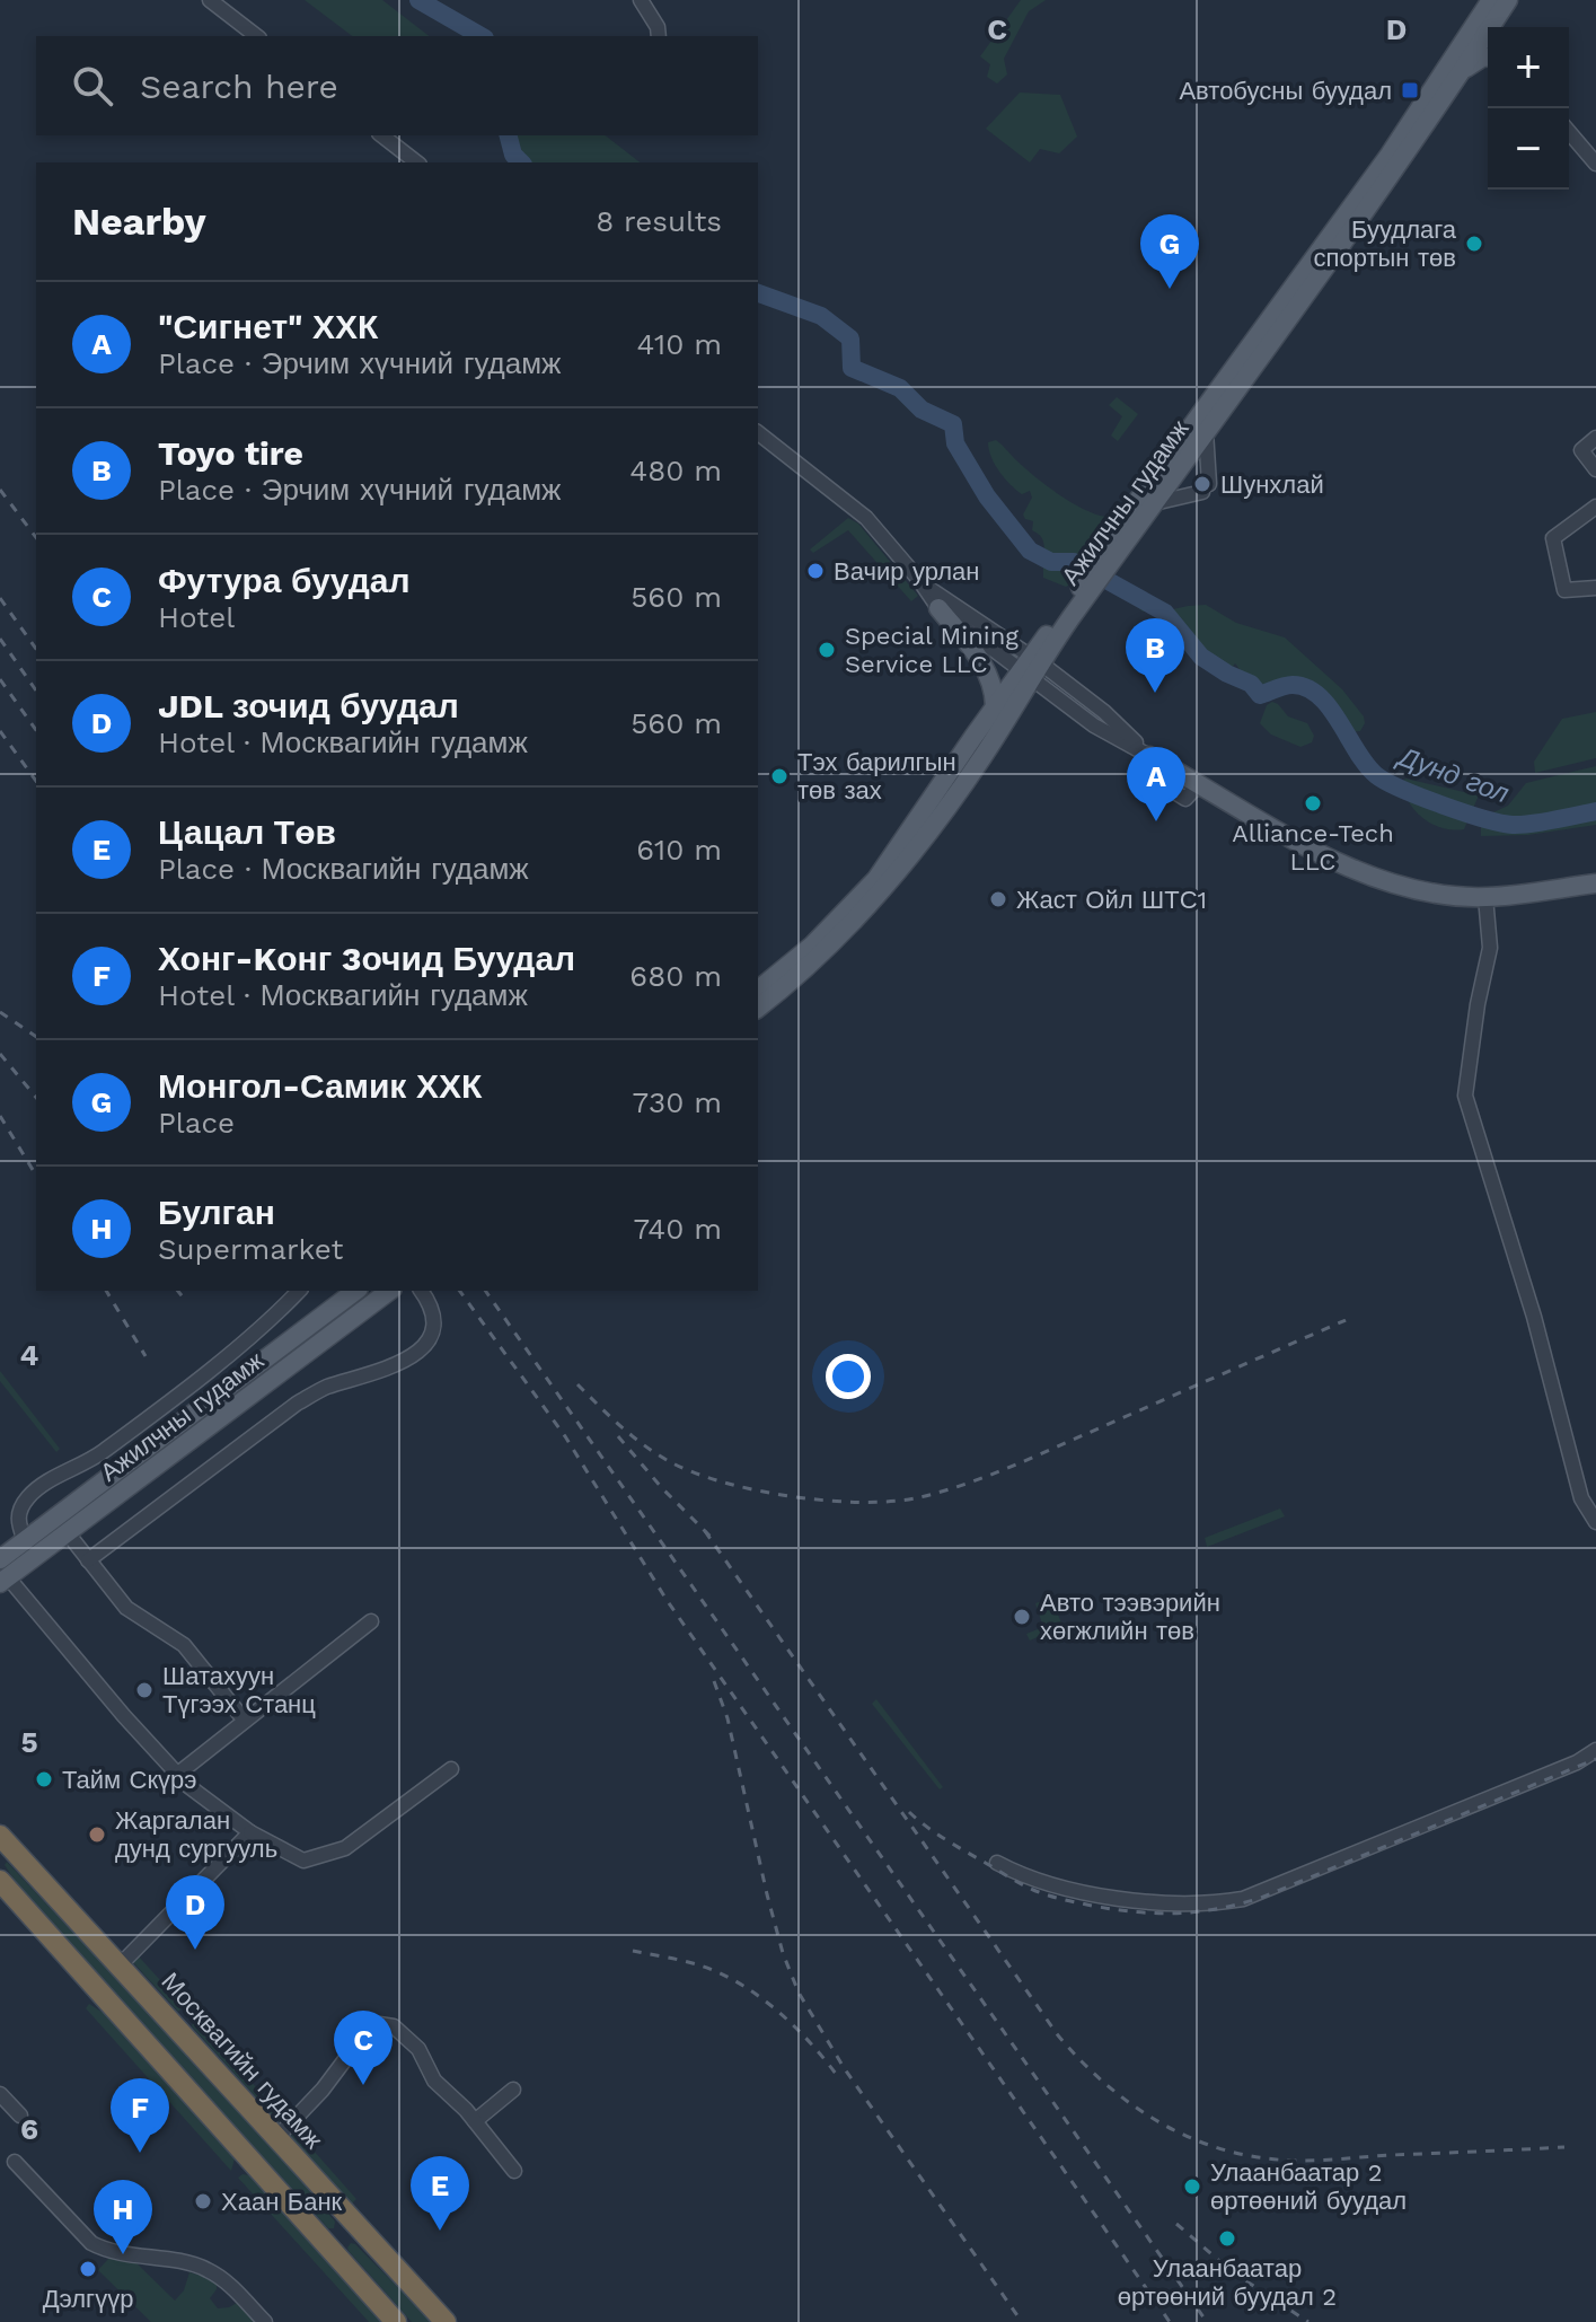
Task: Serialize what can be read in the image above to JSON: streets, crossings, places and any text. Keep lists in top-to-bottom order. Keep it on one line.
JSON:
{"streets":{"highway":["Москвагийн гудамж"],"main road":["Ажилчны гудамж"]},"water":["Дунд гол"],"places":{"transit":["Автобусны буудал"],"other":["Буудлага спортын төв","Шунхлай","Вачир урлан","Special Mining Service LLC","Тэх барилгын төв зах","Alliance-Tech LLC","Жаст Ойл ШТС1","Авто тээвэрийн хөгжлийн төв","Шатахуун Түгээх Станц","Тайм Скүрэ","Жаргалан дунд сургууль","Улаанбаатар 2 өртөөний буудал","Хаан Банк","Улаанбаатар өртөөний буудал 2","Дэлгүүр"]},"page":{"map_buttons":["+","−"],"search":"Search here","heading":["Nearby","8 results"],"pins":["G","B","A","D","C","F","E","H"],"list":[{"mark":"A","name":"\"Сигнет\" ХХК","note":"Place · Эрчим хүчний гудамж","value":"410 m"},{"mark":"B","name":"Toyo tire","note":"Place · Эрчим хүчний гудамж","value":"480 m"},{"mark":"C","name":"Футура буудал","note":"Hotel","value":"560 m"},{"mark":"D","name":"JDL зочид буудал","note":"Hotel · Москвагийн гудамж","value":"560 m"},{"mark":"E","name":"Цацал Төв","note":"Place · Москвагийн гудамж","value":"610 m"},{"mark":"F","name":"Хонг-Kонг 3очид Буудал","note":"Hotel · Москвагийн гудамж","value":"680 m"},{"mark":"G","name":"Монгол-Самик ХХК","note":"Place","value":"730 m"},{"mark":"H","name":"Булган","note":"Supermarket","value":"740 m"}]},"grid":{"columns":["C","D"],"rows":["4","5","6"]}}
